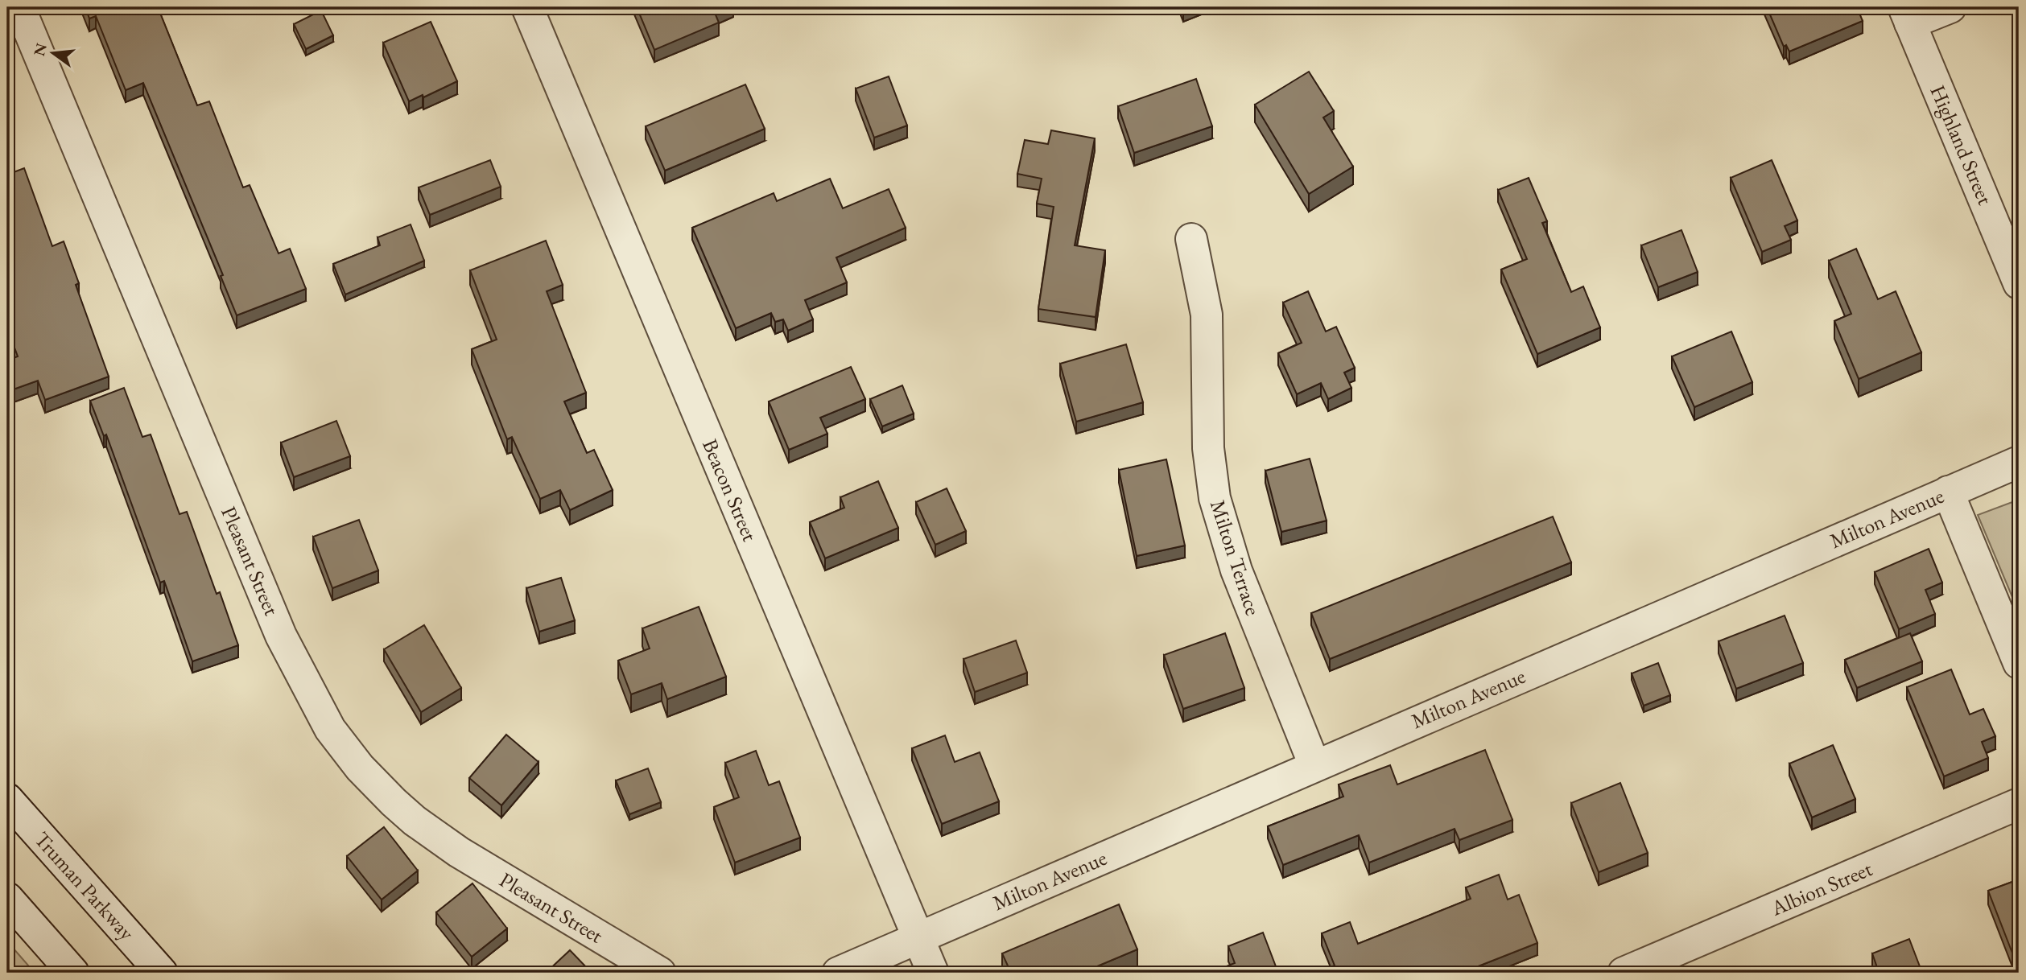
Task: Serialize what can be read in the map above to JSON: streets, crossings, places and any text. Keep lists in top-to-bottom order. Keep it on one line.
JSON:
{"streets":{"street":["Highland Street","Beacon Street","Milton Avenue","Milton Terrace","Pleasant Street","Truman Parkway","Albion Street"]},"crossings":[["Beacon Street","Milton Avenue"],["Milton Avenue","Milton Terrace"]],"north":"left"}
